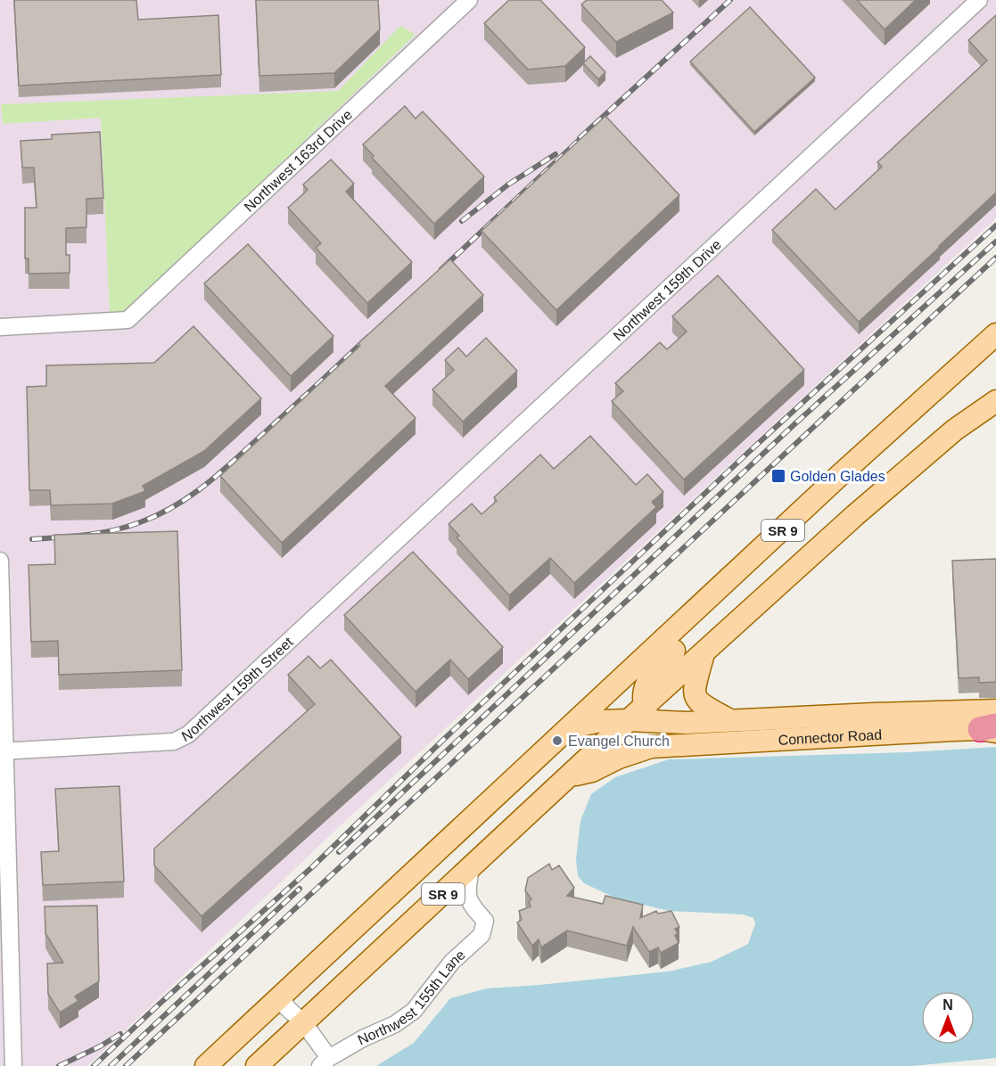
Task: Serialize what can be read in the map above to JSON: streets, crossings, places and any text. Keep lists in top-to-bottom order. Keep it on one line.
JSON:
{"streets":{"main road":["SR 9","Connector Road"],"street":["Northwest 163rd Drive","Northwest 159th Drive","Northwest 159th Street","Northwest 155th Lane"]},"crossings":[["Northwest 159th Drive","Northwest 159th Street"],["SR 9","Connector Road"],["SR 9","Northwest 155th Lane"]],"places":{"transit":["Golden Glades"],"other":["Evangel Church"]},"north":"top"}
